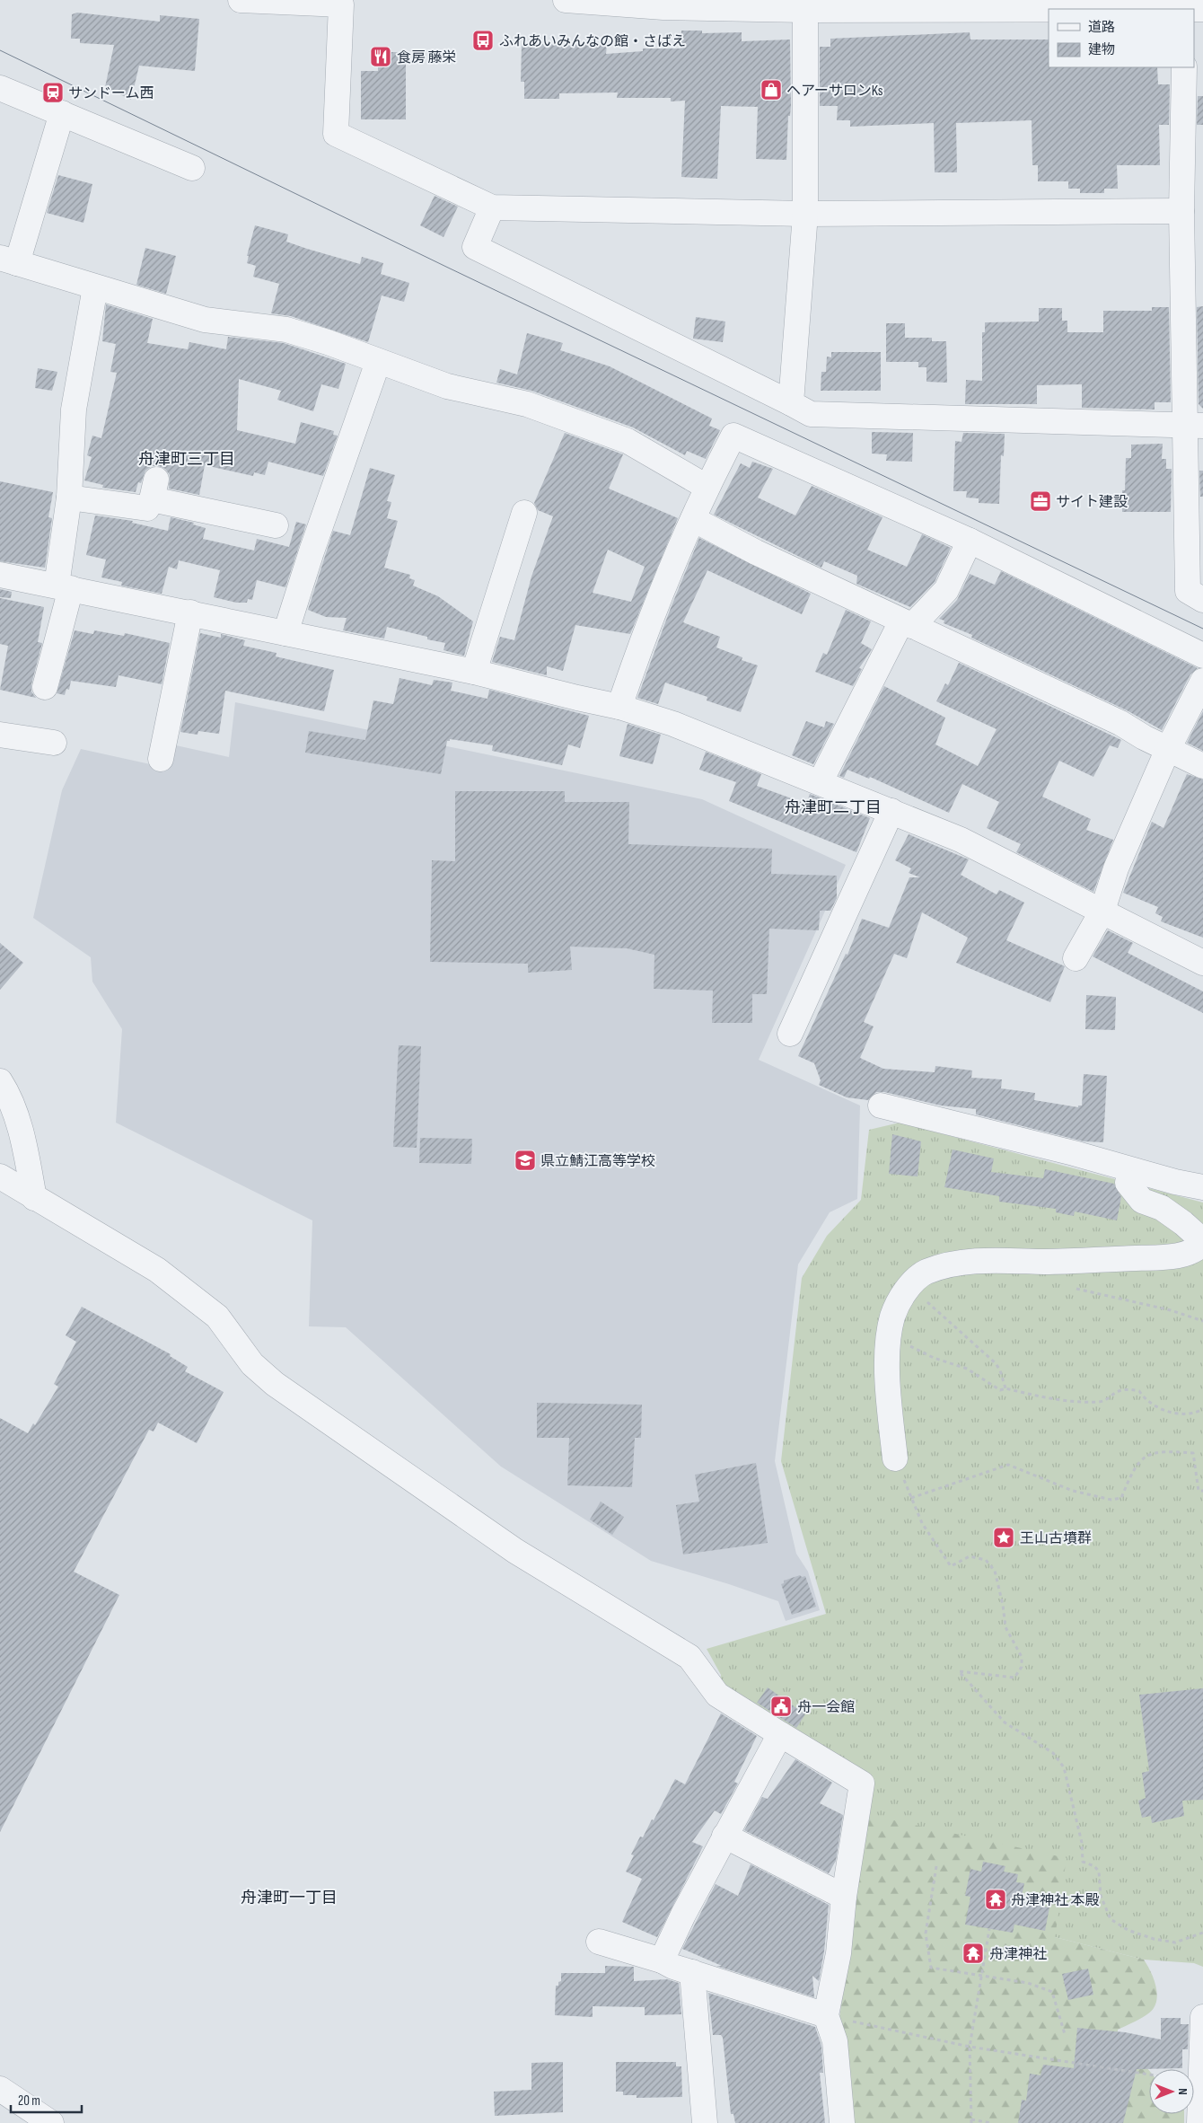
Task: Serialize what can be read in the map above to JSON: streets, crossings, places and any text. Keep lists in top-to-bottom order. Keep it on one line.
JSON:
{"districts":["舟津町三丁目","舟津町二丁目","舟津町一丁目"],"places":{"bus stop":["ふれあいみんなの館・さばえ"],"restaurant":["食房 藤栄"],"shop":["ヘアーサロンKs"],"station":["サンドーム西"],"office":["サイト建設"],"school or university":["県立鯖江高等学校"],"place":["王山古墳群"],"public building":["舟一会館"],"temple":["舟津神社 本殿","舟津神社"]},"legend":["道路","建物"],"scale_bar":"20 m","north":"right"}
